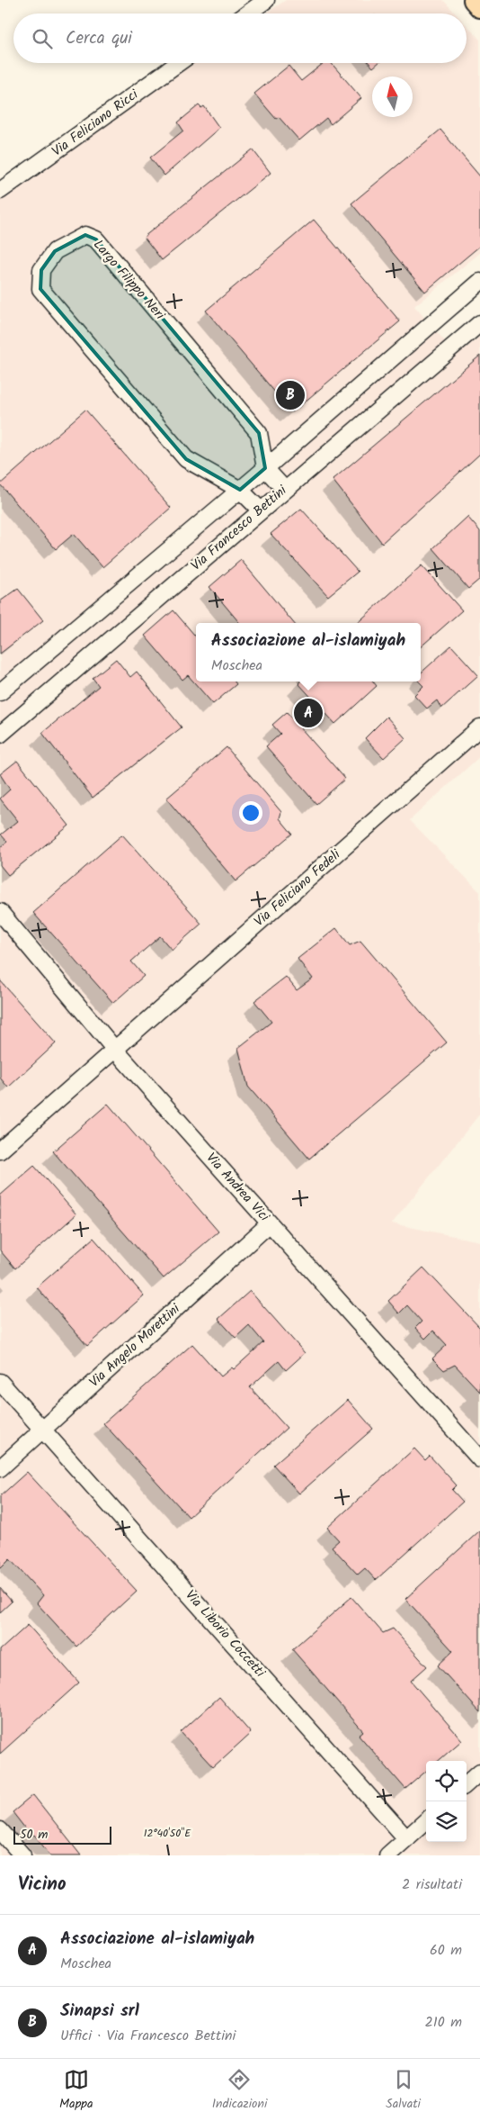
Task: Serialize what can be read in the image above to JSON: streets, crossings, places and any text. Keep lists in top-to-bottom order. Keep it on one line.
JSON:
{"streets":{"street":["Via Feliciano Ricci","Largo Filippo Neri","Via Francesco Bettini","Via Feliciano Fedeli","Via Andrea Vici","Via Angelo Morettini","Via Liborio Coccetti"]},"crossings":[["Largo Filippo Neri","Via Francesco Bettini"],["Via Feliciano Fedeli","Via Andrea Vici"],["Via Andrea Vici","Via Angelo Morettini"],["Via Angelo Morettini","Via Liborio Coccetti"]],"scale_bar":"50 m","north":"top","page":{"search":"Cerca qui","pins":["B","A"],"popup":["Associazione al-islamiyah","Moschea"],"scale":"50 m","heading":["Vicino","2 risultati"],"list":[{"mark":"A","name":"Associazione al-islamiyah","note":"Moschea","value":"60 m"},{"mark":"B","name":"Sinapsi srl","note":"Uffici · Via Francesco Bettini","value":"210 m"}],"nav":["Mappa","Indicazioni","Salvati"]},"coordinates":["12°40'50\"E"]}
